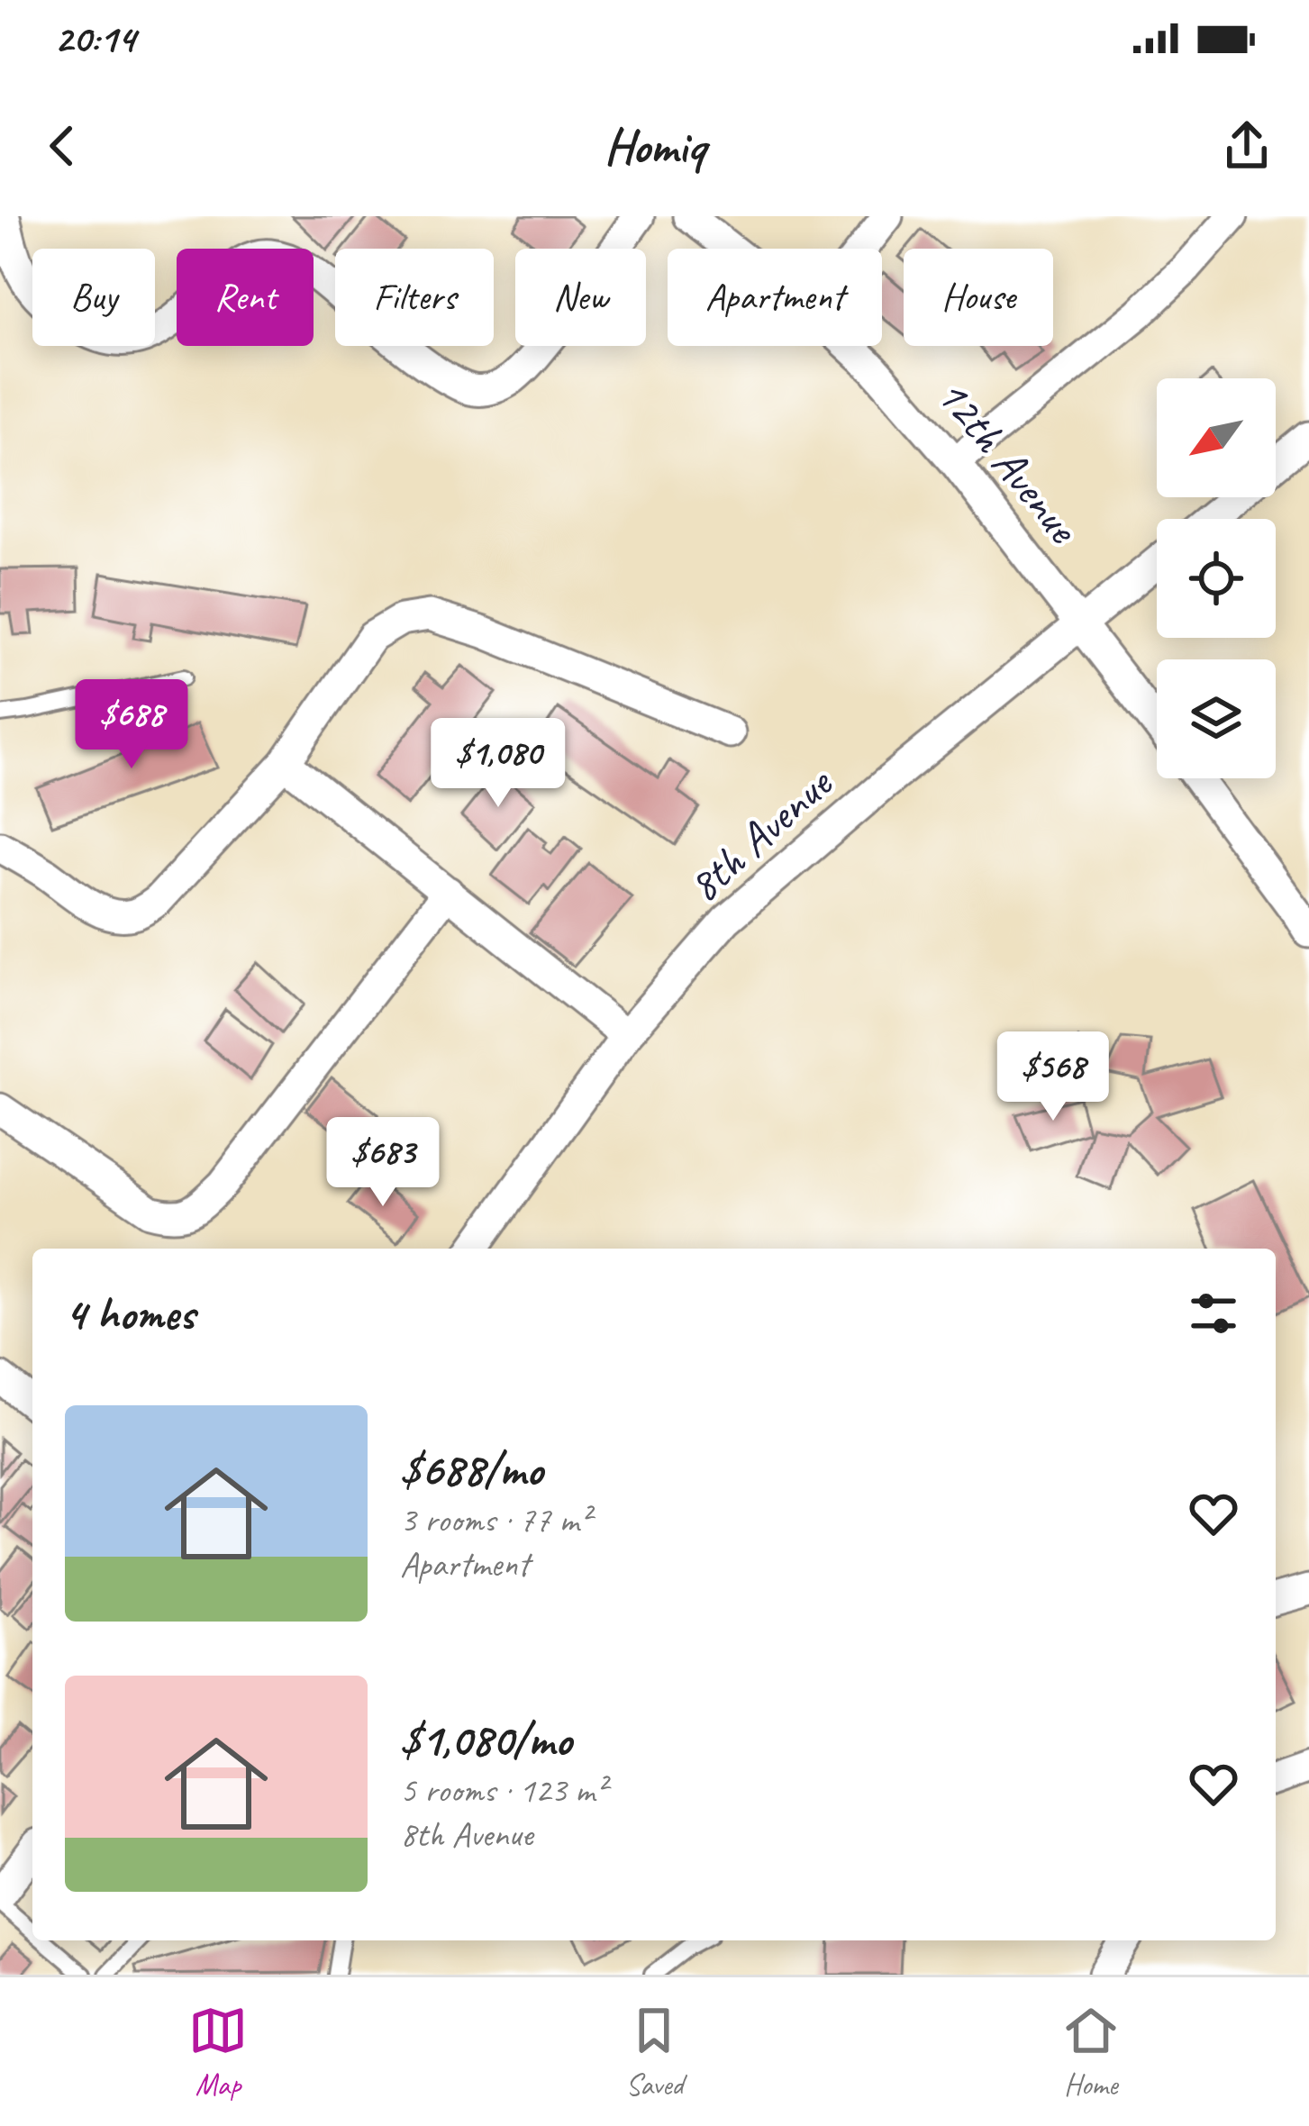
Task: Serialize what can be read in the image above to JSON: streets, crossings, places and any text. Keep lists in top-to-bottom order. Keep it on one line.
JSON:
{"streets":{"street":["12th Avenue","8th Avenue"]},"crossings":[["12th Avenue","8th Avenue"]],"north":"bottom left","page":{"status":"20:14","header":"Homiq","chip":["Buy","Rent","Filters","New","Apartment","House"],"price":["$688","$1,080","$568","$683"],"heading":"4 homes","list":[{"name":"$688/mo","note":"3 rooms · 77 m² · Apartment"},{"name":"$1,080/mo","note":"5 rooms · 123 m² · 8th Avenue"}],"tabs":["Map","Saved","Home"]}}
